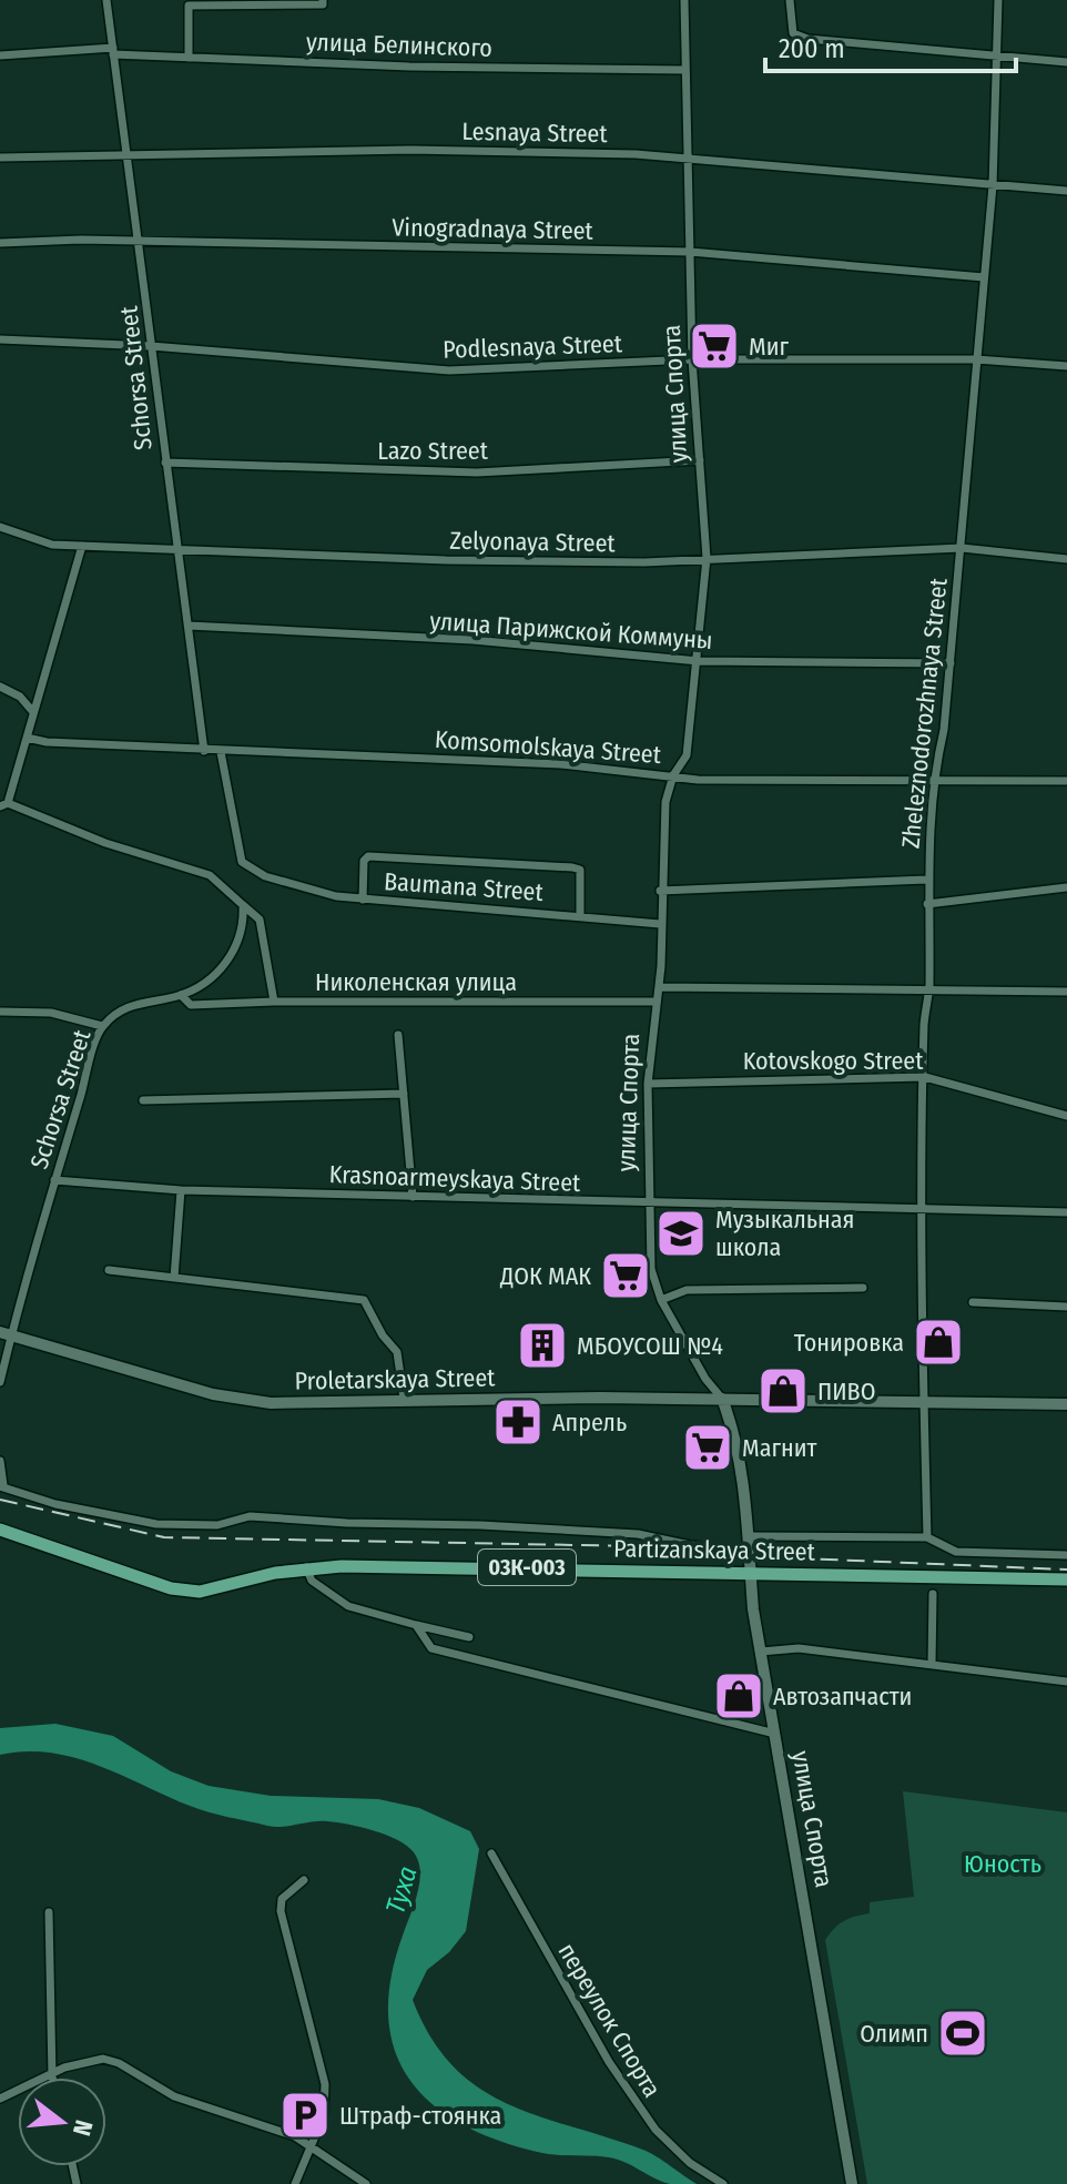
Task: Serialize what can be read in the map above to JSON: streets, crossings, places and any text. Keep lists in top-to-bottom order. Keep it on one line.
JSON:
{"streets":{"main road":["Partizanskaya Street","03К-003"],"street":["улица Белинского","Lesnaya Street","Vinogradnaya Street","Podlesnaya Street","Schorsa Street","улица Спорта","Lazo Street","Zelyonaya Street","улица Парижской Коммуны","Zheleznodorozhnaya Street","Komsomolskaya Street","Baumana Street","Николенская улица","Kotovskogo Street","Krasnoarmeyskaya Street","Proletarskaya Street","переулок Спорта"]},"crossings":[["улица Белинского","Schorsa Street"],["улица Белинского","улица Спорта"],["Lesnaya Street","Schorsa Street"],["Lesnaya Street","улица Спорта"],["Lesnaya Street","Zheleznodorozhnaya Street"],["Vinogradnaya Street","Schorsa Street"],["Vinogradnaya Street","улица Спорта"],["Vinogradnaya Street","Zheleznodorozhnaya Street"],["Podlesnaya Street","Schorsa Street"],["Podlesnaya Street","улица Спорта"],["Podlesnaya Street","Zheleznodorozhnaya Street"],["Schorsa Street","Lazo Street"],["Schorsa Street","Zelyonaya Street"],["Schorsa Street","улица Парижской Коммуны"],["Schorsa Street","Komsomolskaya Street"],["Schorsa Street","Николенская улица"],["Schorsa Street","Krasnoarmeyskaya Street"],["Schorsa Street","Proletarskaya Street"],["улица Спорта","Lazo Street"],["улица Спорта","Zelyonaya Street"],["улица Спорта","улица Парижской Коммуны"],["улица Спорта","Komsomolskaya Street"],["улица Спорта","Baumana Street"],["улица Спорта","Николенская улица"],["улица Спорта","Kotovskogo Street"],["улица Спорта","Krasnoarmeyskaya Street"],["улица Спорта","Proletarskaya Street"],["улица Спорта","Partizanskaya Street"],["Zelyonaya Street","Zheleznodorozhnaya Street"],["улица Парижской Коммуны","Zheleznodorozhnaya Street"],["Zheleznodorozhnaya Street","Komsomolskaya Street"],["Zheleznodorozhnaya Street","Kotovskogo Street"],["Zheleznodorozhnaya Street","Krasnoarmeyskaya Street"],["Zheleznodorozhnaya Street","Proletarskaya Street"],["Zheleznodorozhnaya Street","Partizanskaya Street"],["Komsomolskaya Street","Baumana Street"]],"water":["Туха"],"parks":["Юность"],"places":{"supermarket":["Миг","ДОК МАК","Магнит"],"school or university":["Музыкальная школа"],"shop":["Тонировка","ПИВО","Автозапчасти"],"building":["МБОУСОШ №4"],"pharmacy":["Апрель"],"sports":["Олимп"],"parking":["Штраф-стоянка"]},"scale_bar":"200 m","north":"right"}
